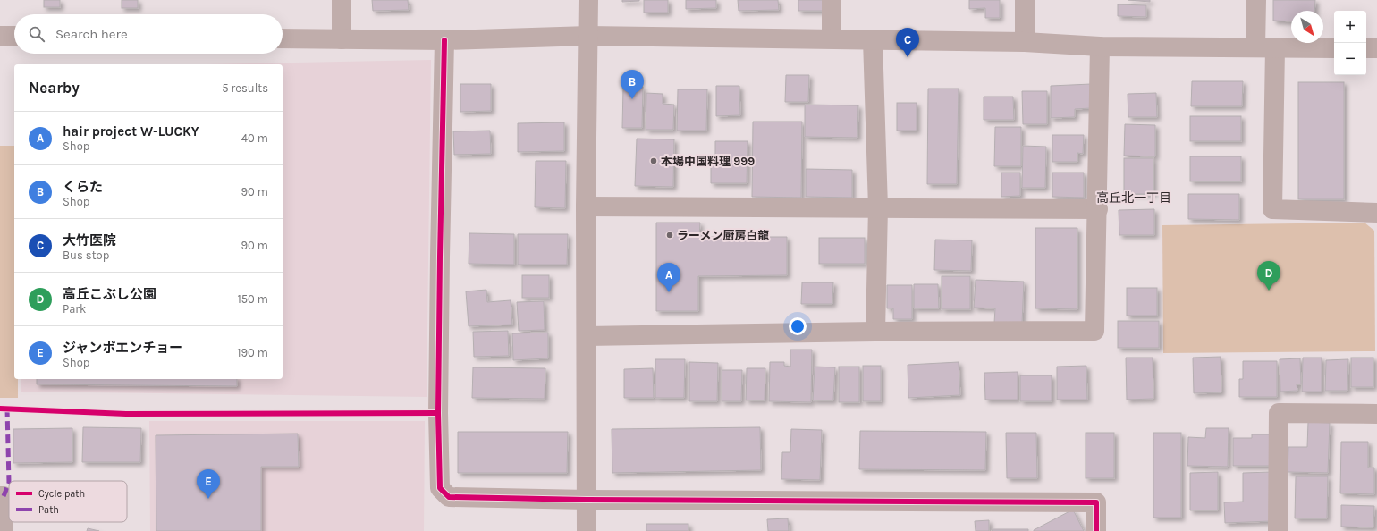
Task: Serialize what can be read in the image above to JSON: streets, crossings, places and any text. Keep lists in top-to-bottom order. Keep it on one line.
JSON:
{"districts":["高丘北一丁目"],"places":["本場中国料理 999","ラーメン厨房白龍"],"legend":["Cycle path","Path"],"north":"bottom right","page":{"map_buttons":["+","−"],"search":"Search here","pins":["C","B","D","A","E"],"heading":["Nearby","5 results"],"list":[{"mark":"A","name":"hair project W-LUCKY","note":"Shop","value":"40 m"},{"mark":"B","name":"くらた","note":"Shop","value":"90 m"},{"mark":"C","name":"大竹医院","note":"Bus stop","value":"90 m"},{"mark":"D","name":"高丘こぶし公園","note":"Park","value":"150 m"},{"mark":"E","name":"ジャンボエンチョー","note":"Shop","value":"190 m"}]}}
